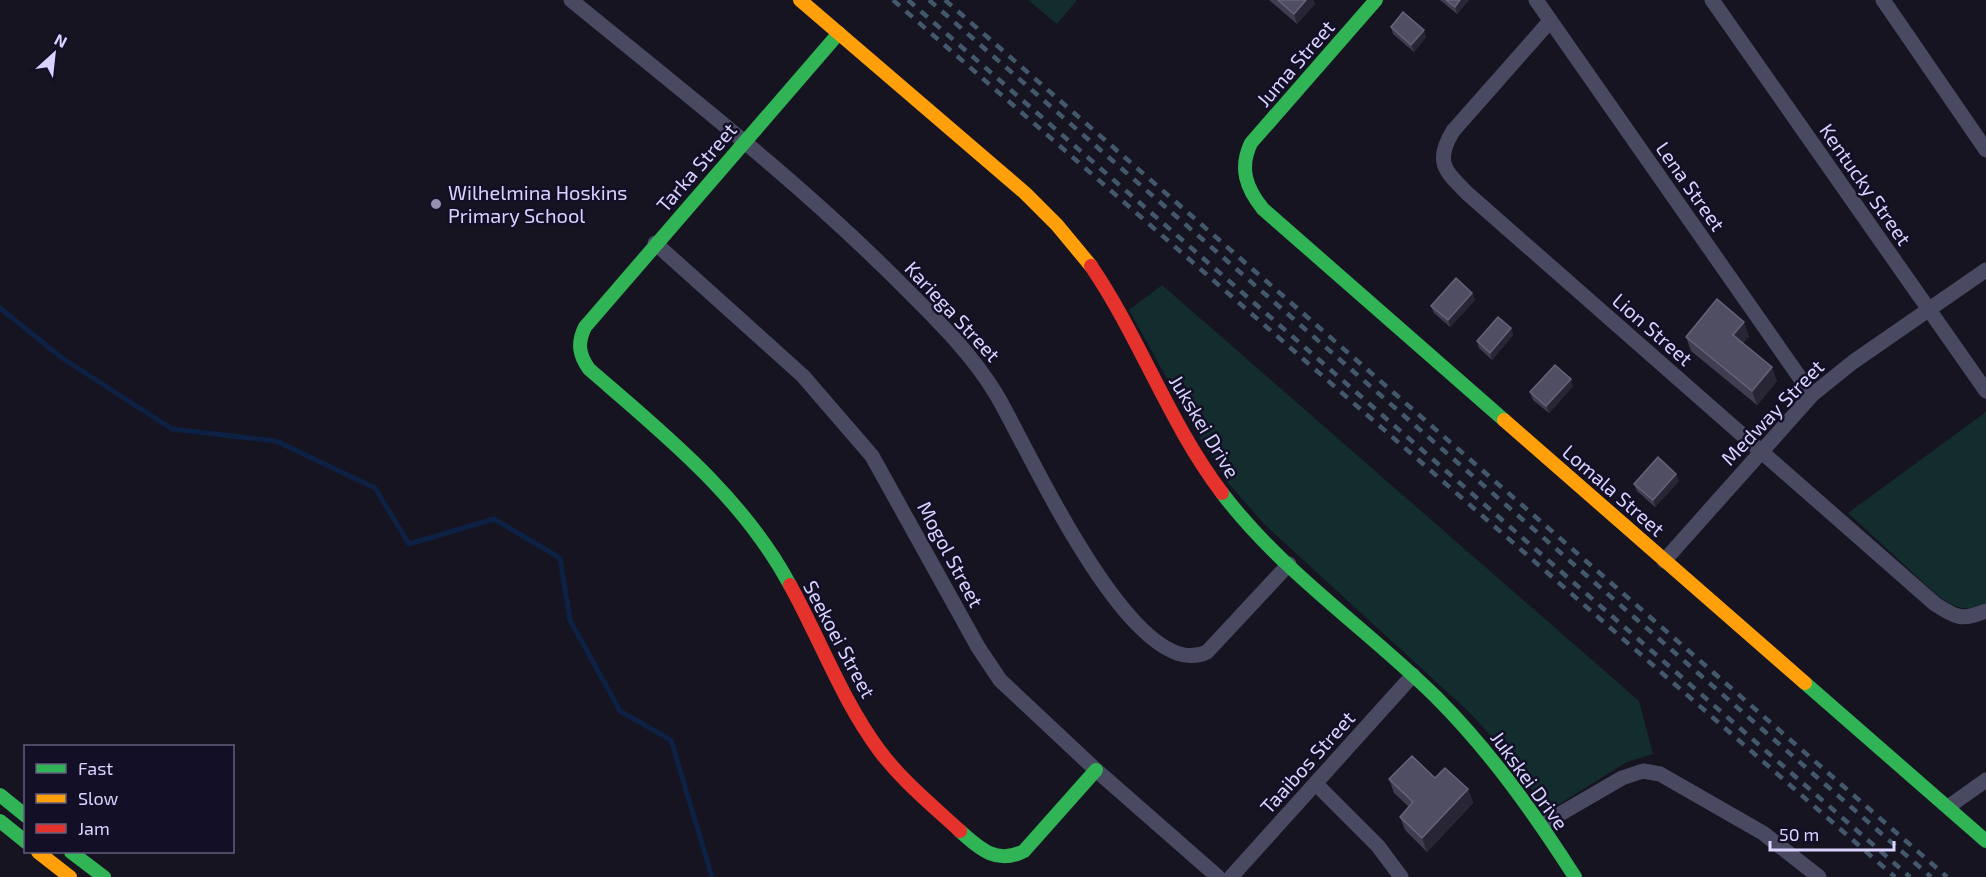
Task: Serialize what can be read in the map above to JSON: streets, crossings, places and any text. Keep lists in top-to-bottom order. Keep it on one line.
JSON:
{"streets":{"street":["Juma Street","Tarka Street","Kentucky Street","Lena Street","Kariega Street","Lion Street","Medway Street","Jukskei Drive","Lomala Street","Mogol Street","Seekoei Street","Taaibos Street"]},"crossings":[["Juma Street","Lomala Street"],["Tarka Street","Kariega Street"],["Tarka Street","Jukskei Drive"],["Tarka Street","Mogol Street"],["Tarka Street","Seekoei Street"],["Kentucky Street","Medway Street"],["Lena Street","Lion Street"],["Lena Street","Medway Street"],["Kariega Street","Jukskei Drive"],["Lion Street","Medway Street"],["Medway Street","Lomala Street"],["Jukskei Drive","Taaibos Street"],["Mogol Street","Seekoei Street"]],"places":["Wilhelmina Hoskins Primary School"],"legend":["Fast","Slow","Jam"],"scale_bar":"50 m","north":"top right"}
